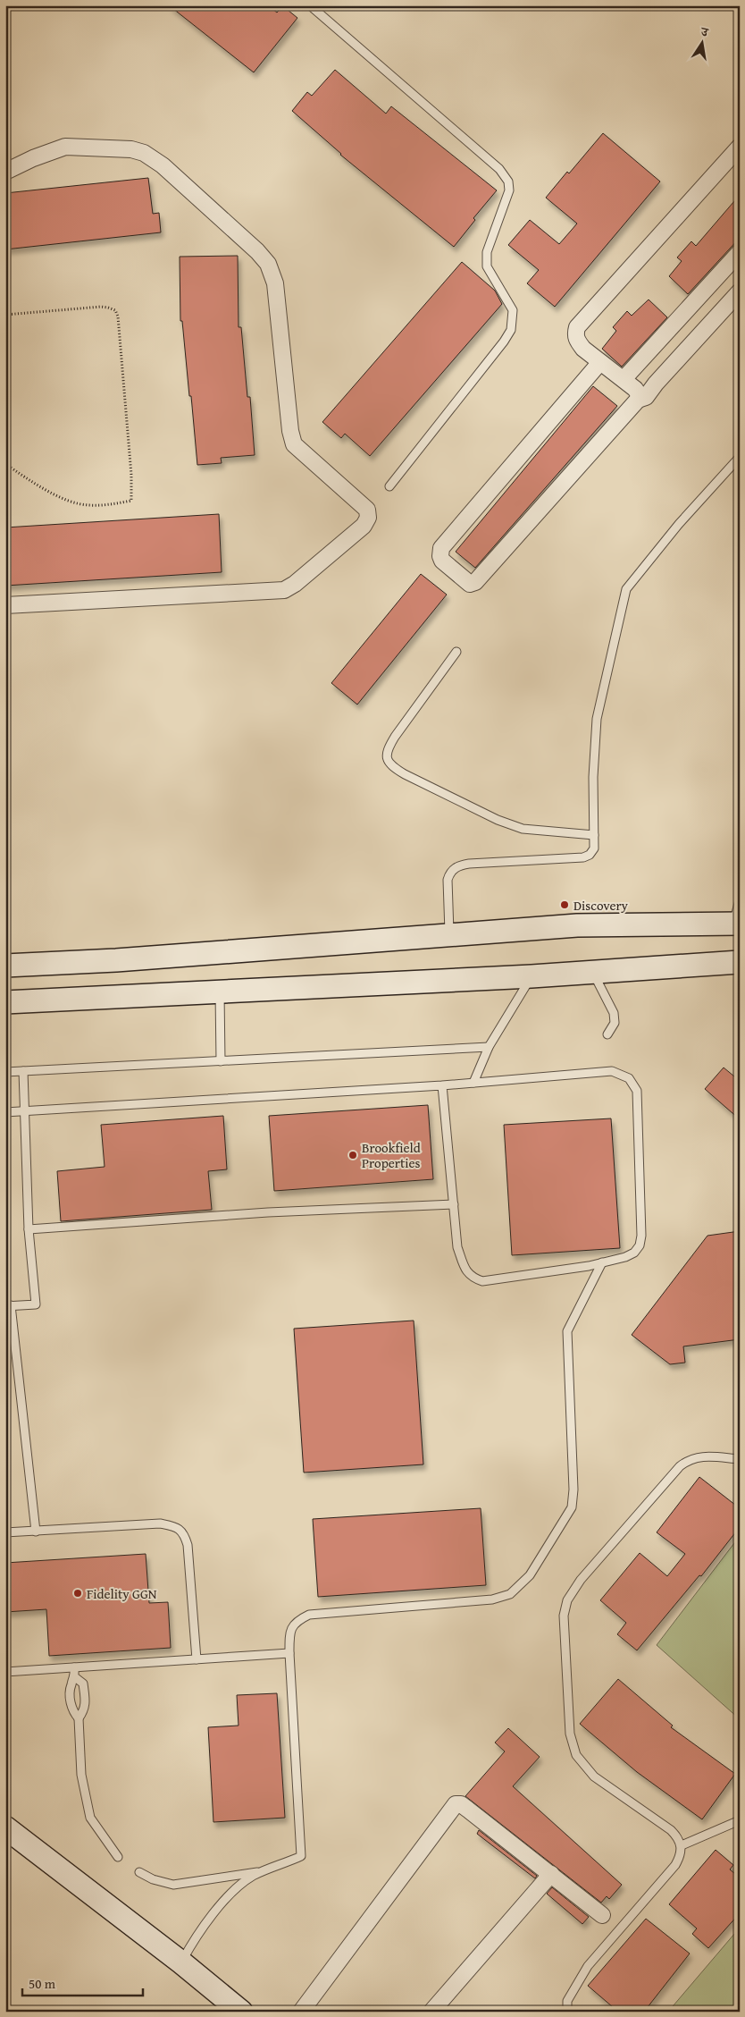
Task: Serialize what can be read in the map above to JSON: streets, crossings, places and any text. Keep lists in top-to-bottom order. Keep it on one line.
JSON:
{"places":["Discovery","Brookfield Properties","Fidelity GGN"],"scale_bar":"50 m","north":"top"}
